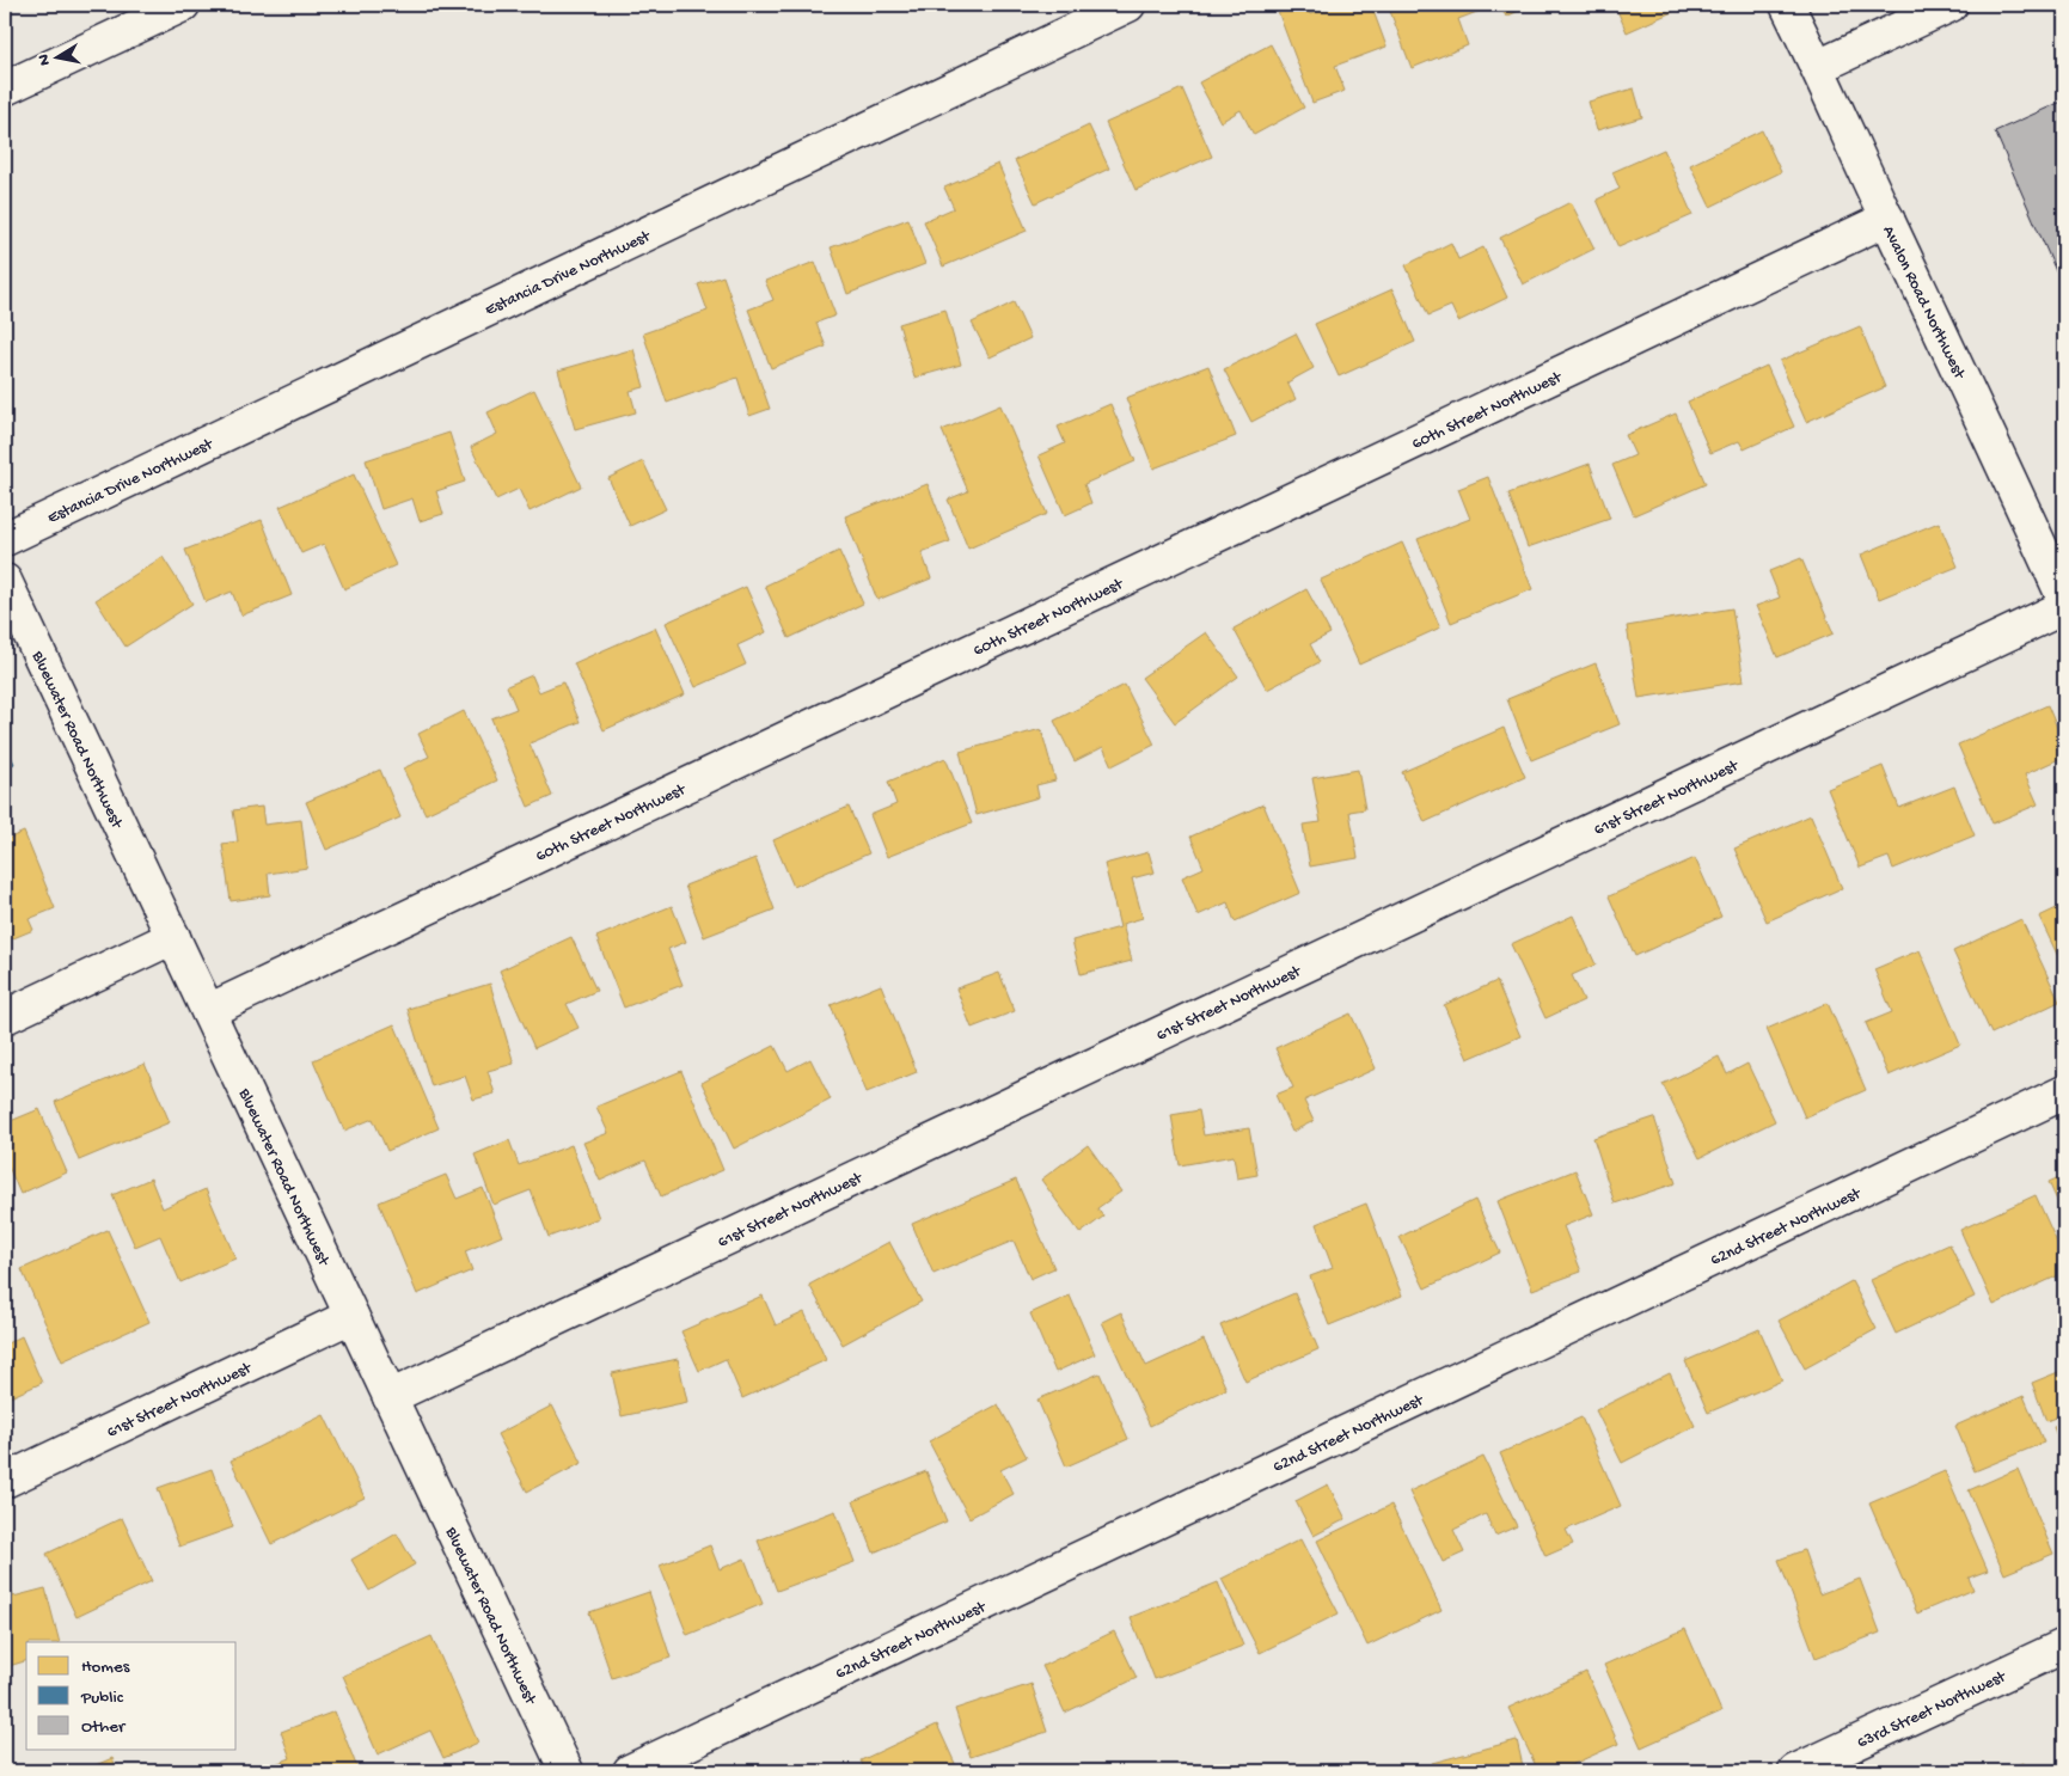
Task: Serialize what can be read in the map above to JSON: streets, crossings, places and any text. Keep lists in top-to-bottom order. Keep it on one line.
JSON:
{"streets":{"street":["Estancia Drive Northwest","Avalon Road Northwest","60th Street Northwest","Bluewater Road Northwest","61st Street Northwest","62nd Street Northwest","63rd Street Northwest"]},"crossings":[["Avalon Road Northwest","60th Street Northwest"],["60th Street Northwest","Bluewater Road Northwest"],["Bluewater Road Northwest","61st Street Northwest"]],"legend":["Homes","Public","Other"],"north":"left"}
